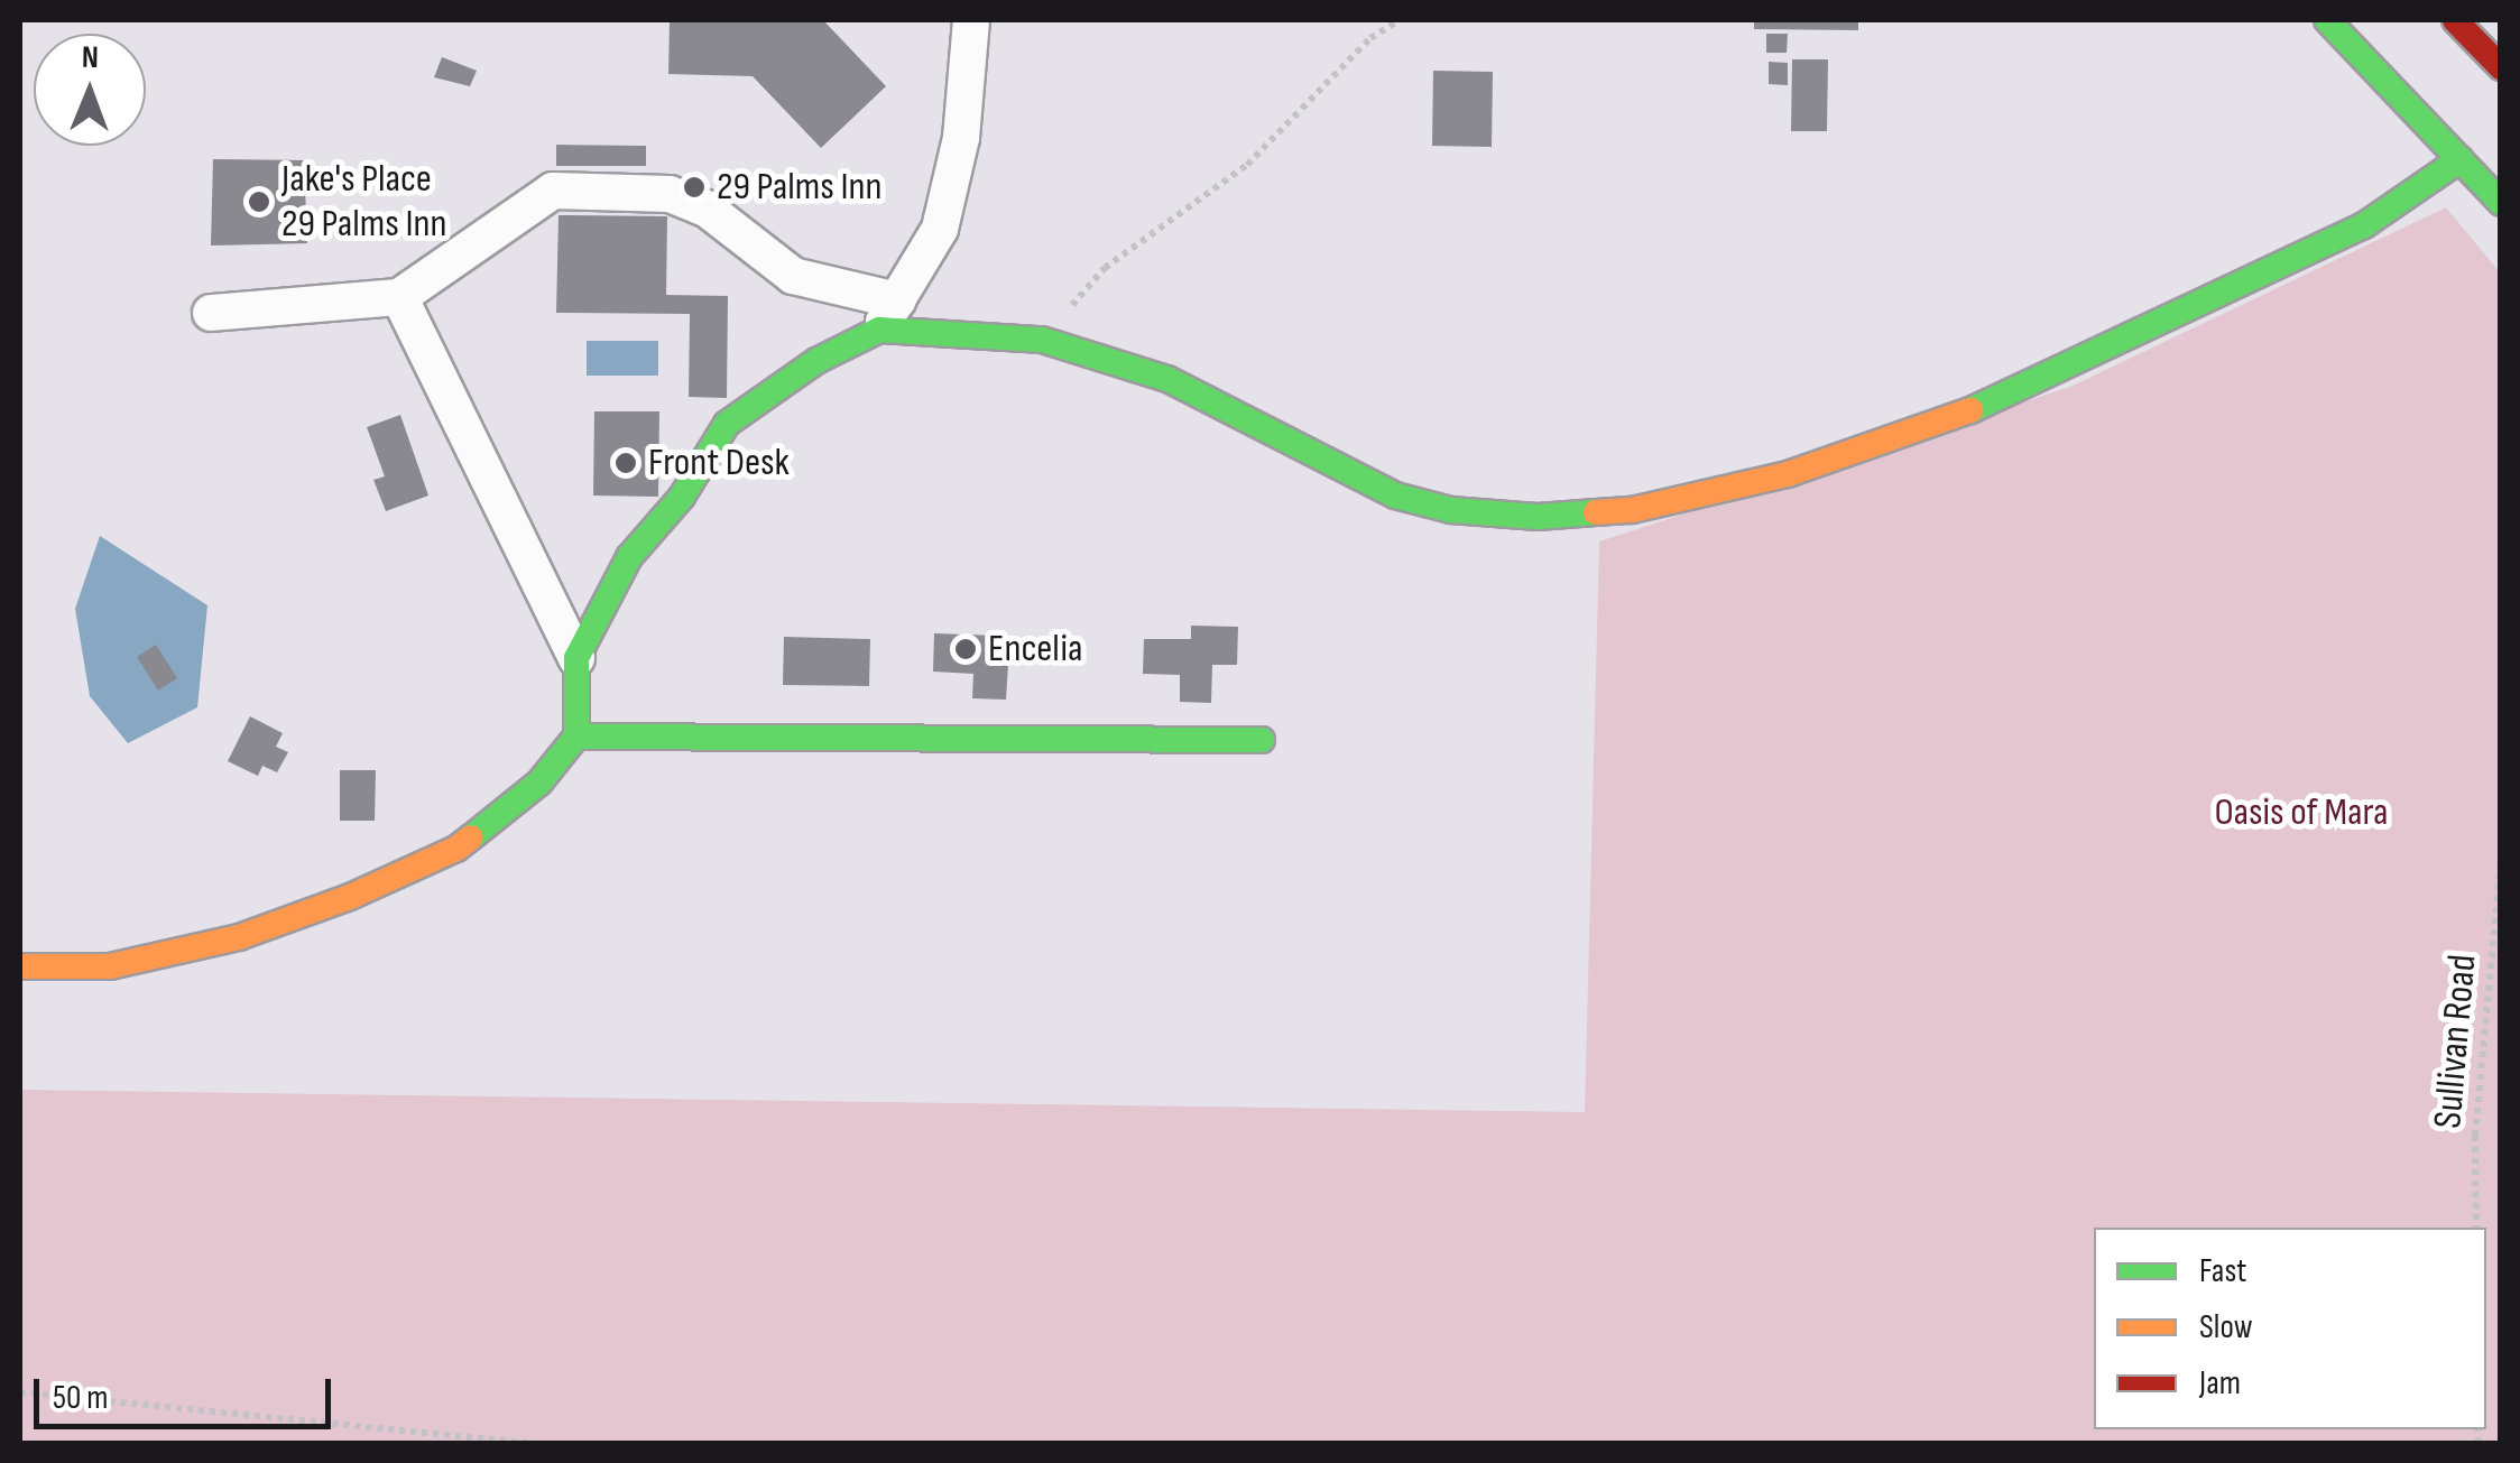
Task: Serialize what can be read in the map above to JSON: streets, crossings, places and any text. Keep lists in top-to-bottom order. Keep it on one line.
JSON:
{"streets":{"path":["Sullivan Road"]},"parks":["Oasis of Mara"],"places":["29 Palms Inn","Jake's Place 29 Palms Inn","Front Desk","Encelia"],"legend":["Fast","Slow","Jam"],"scale_bar":"50 m","north":"top"}
